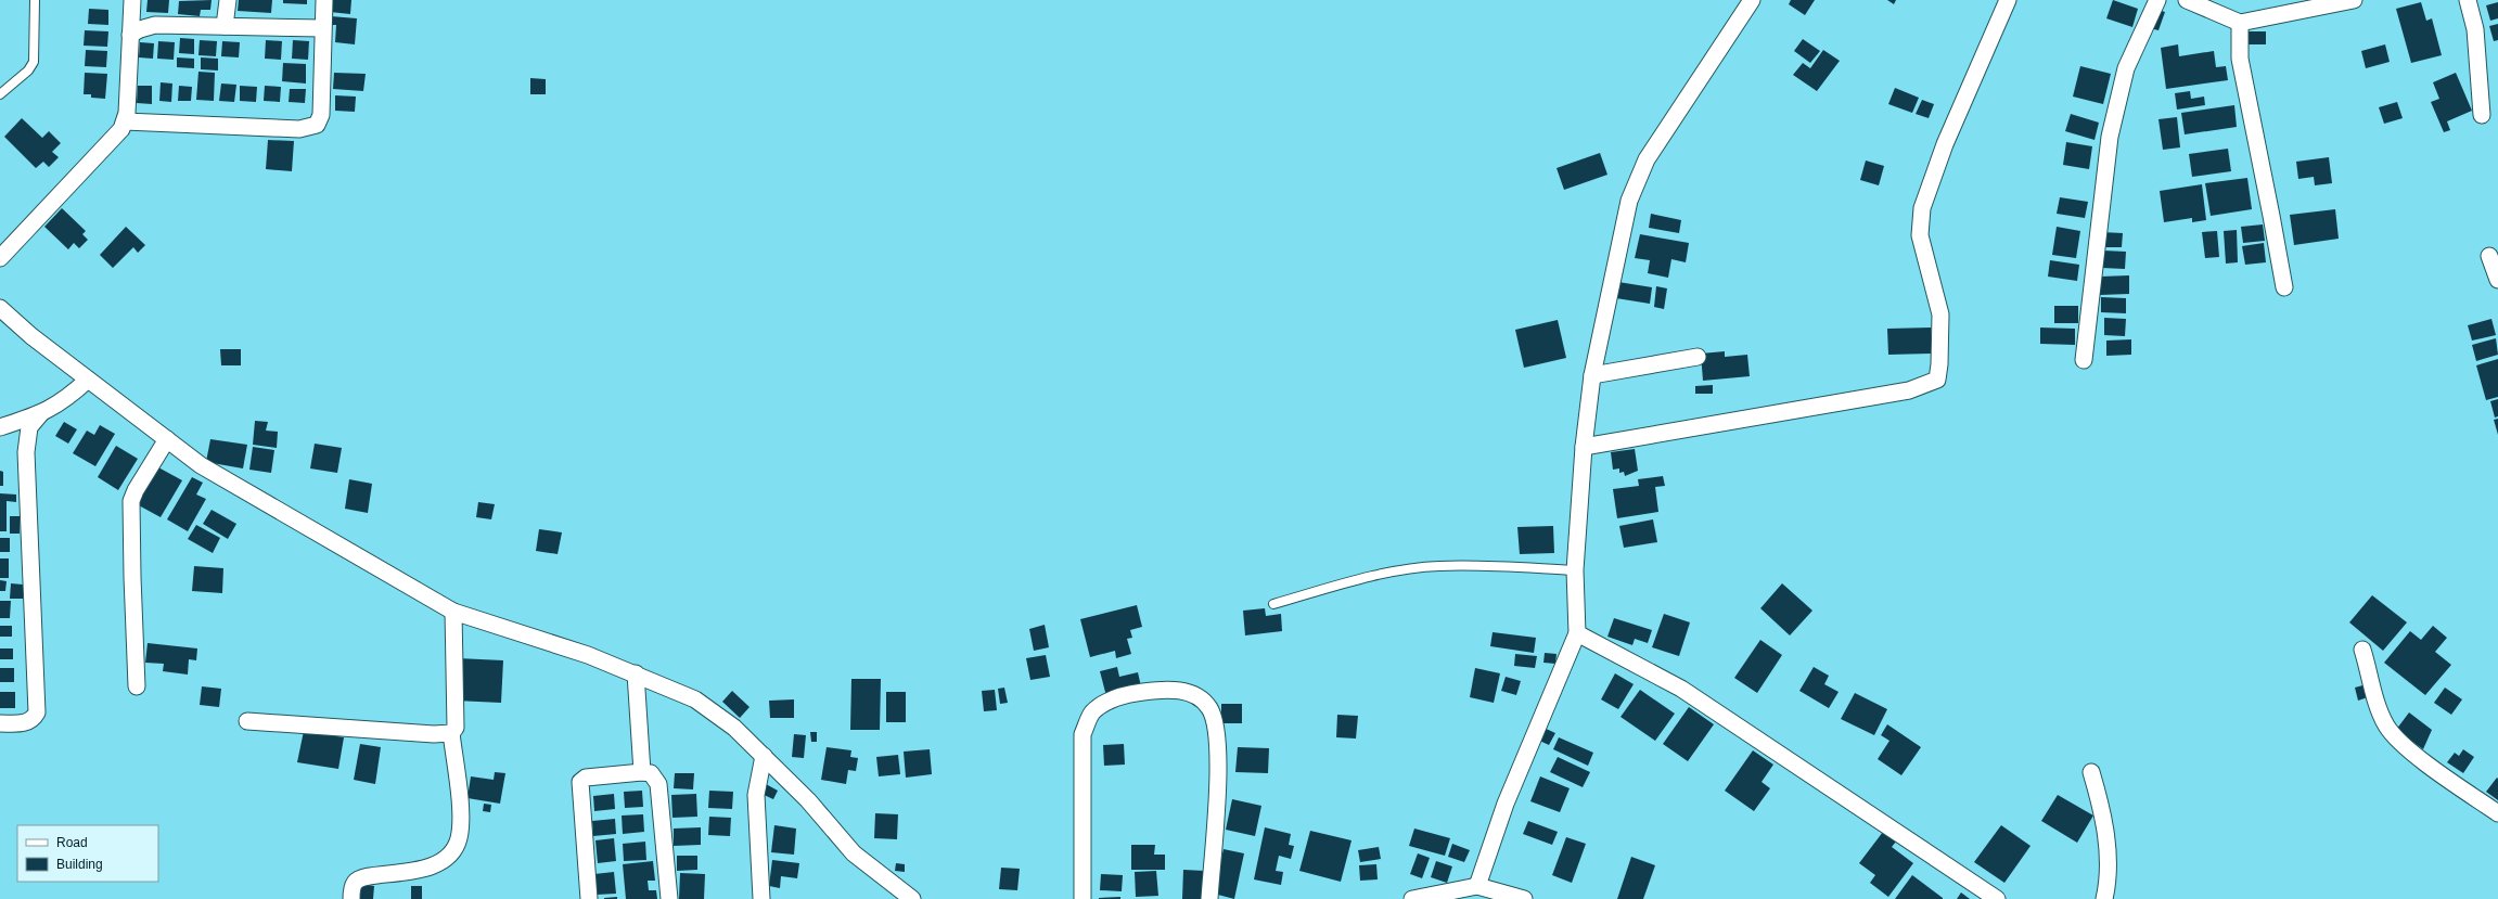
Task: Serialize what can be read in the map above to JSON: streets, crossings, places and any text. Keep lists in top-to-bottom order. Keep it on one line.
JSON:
{"legend":["Road","Building"]}
